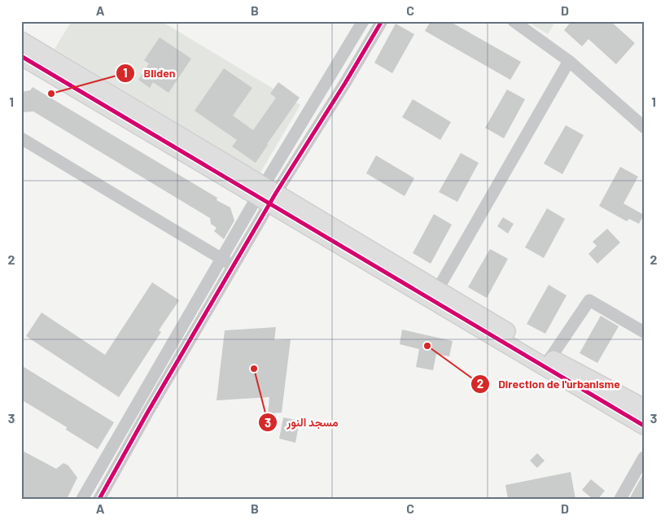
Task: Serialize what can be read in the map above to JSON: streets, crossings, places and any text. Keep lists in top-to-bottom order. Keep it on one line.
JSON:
{"places":["Bliden","Direction de l'urbanisme","مسجد النور"],"grid":{"columns":["A","B","C","D"],"rows":["1","2","3"]}}
